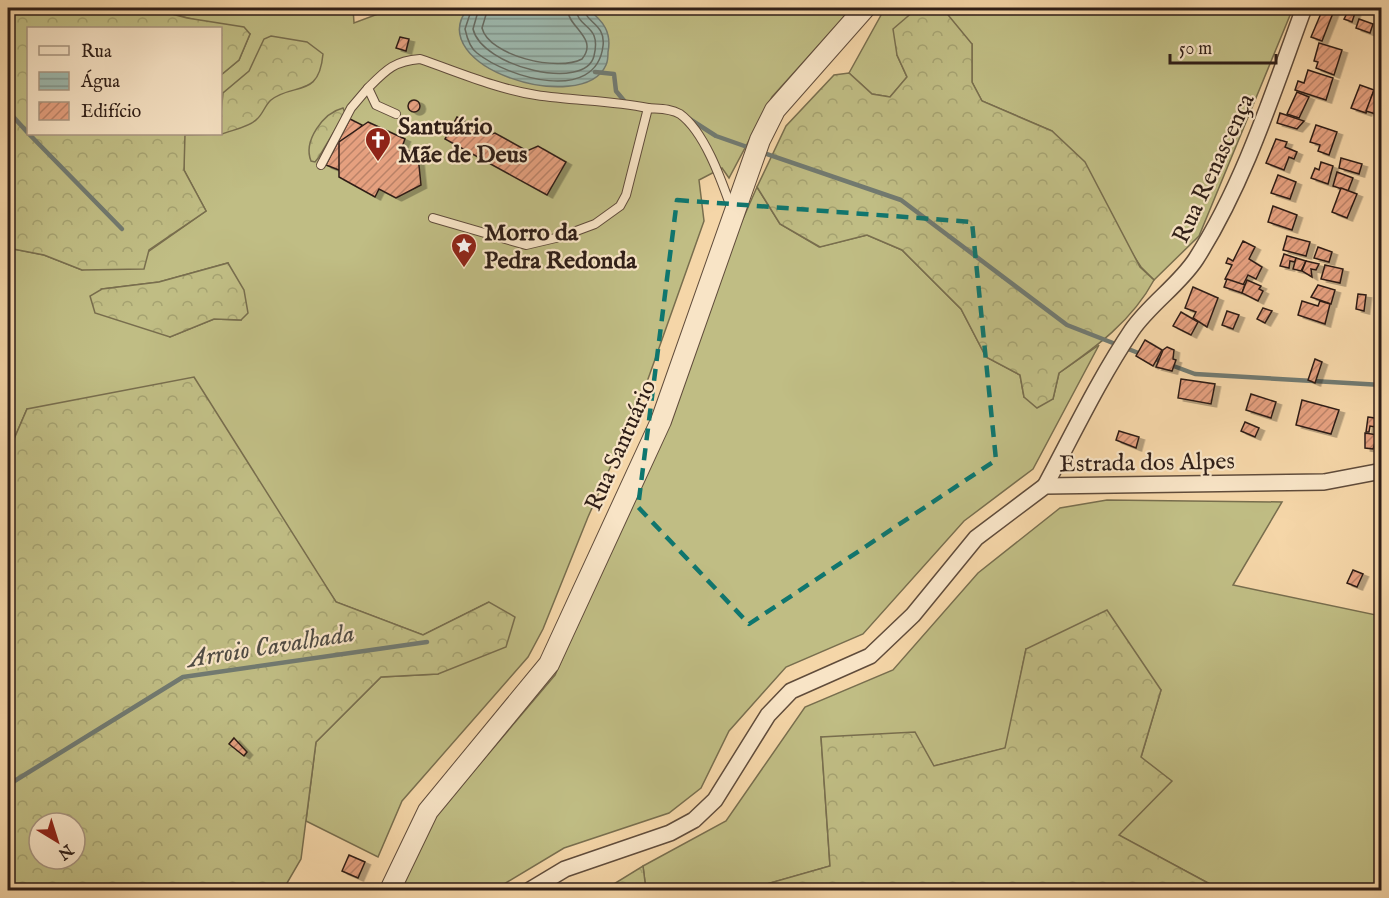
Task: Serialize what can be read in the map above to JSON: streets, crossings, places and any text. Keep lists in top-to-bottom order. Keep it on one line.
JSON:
{"streets":{"street":["Rua Renascença","Rua Santuário","Estrada dos Alpes"]},"crossings":[["Rua Renascença","Estrada dos Alpes"]],"water":["Arroio Cavalhada"],"places":{"church":["Santuário Mãe de Deus"],"place":["Morro da Pedra Redonda"]},"legend":["Rua","Água","Edifício"],"scale_bar":"50 m","north":"bottom right"}
